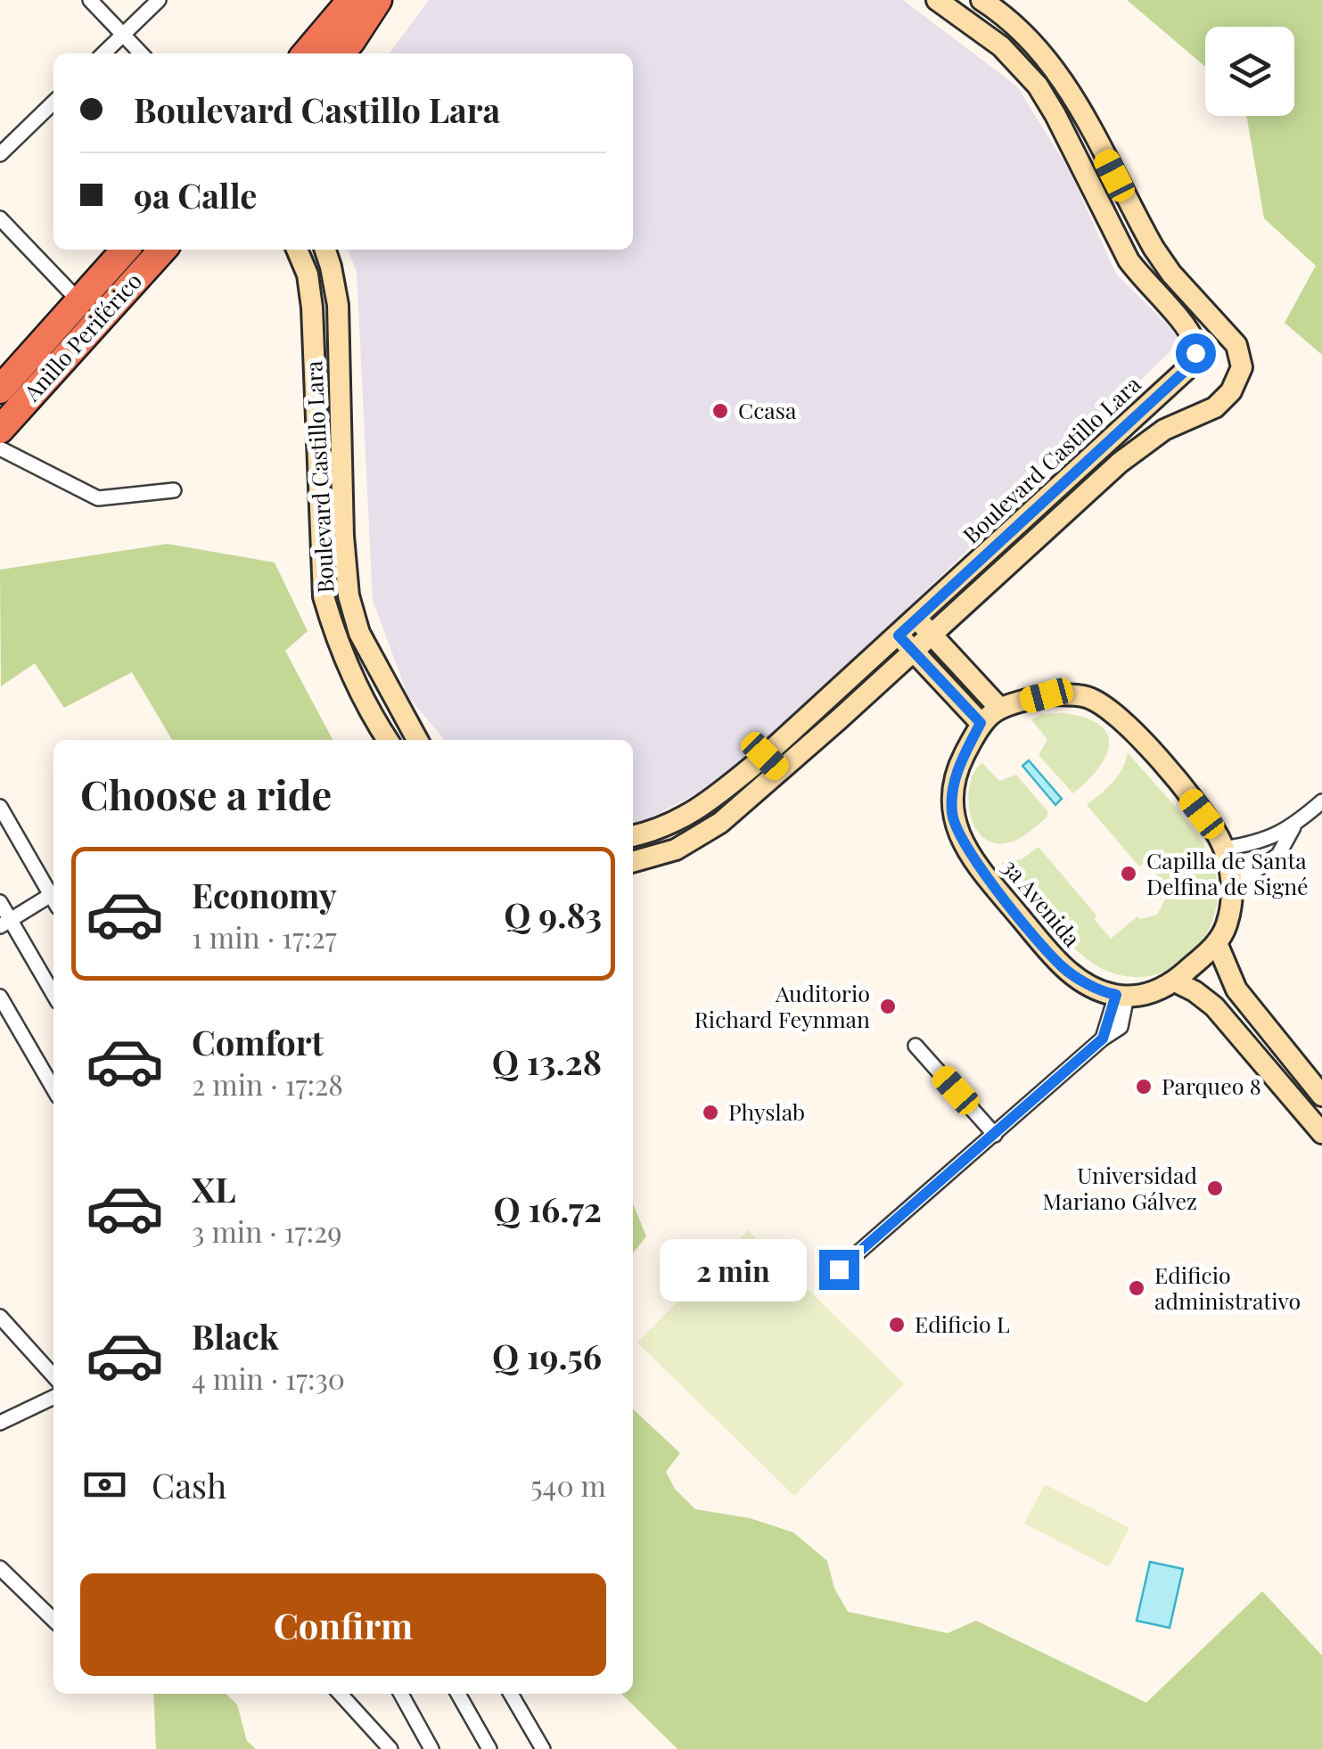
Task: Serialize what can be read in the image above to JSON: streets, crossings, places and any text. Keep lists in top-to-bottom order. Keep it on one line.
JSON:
{"streets":{"highway":["Anillo Periférico"],"street":["Boulevard Castillo Lara","3a Avenida"]},"places":["Ccasa","Capilla de Santa Delfina de Signé","Auditorio Richard Feynman","Parqueo 8","Physlab","Universidad Mariano Gálvez","Edificio administrativo","Edificio L"],"page":{"banner":["Boulevard Castillo Lara","9a Calle"],"heading":"Choose a ride","list":[{"name":"Economy","note":"1 min · 17:27","value":"Q 9.83"},{"name":"Comfort","note":"2 min · 17:28","value":"Q 13.28"},{"name":"XL","note":"3 min · 17:29","value":"Q 16.72"},{"name":"Black","note":"4 min · 17:30","value":"Q 19.56"}],"bubble":"2 min","pay":["Cash","540 m"],"buttons":"Confirm"}}
